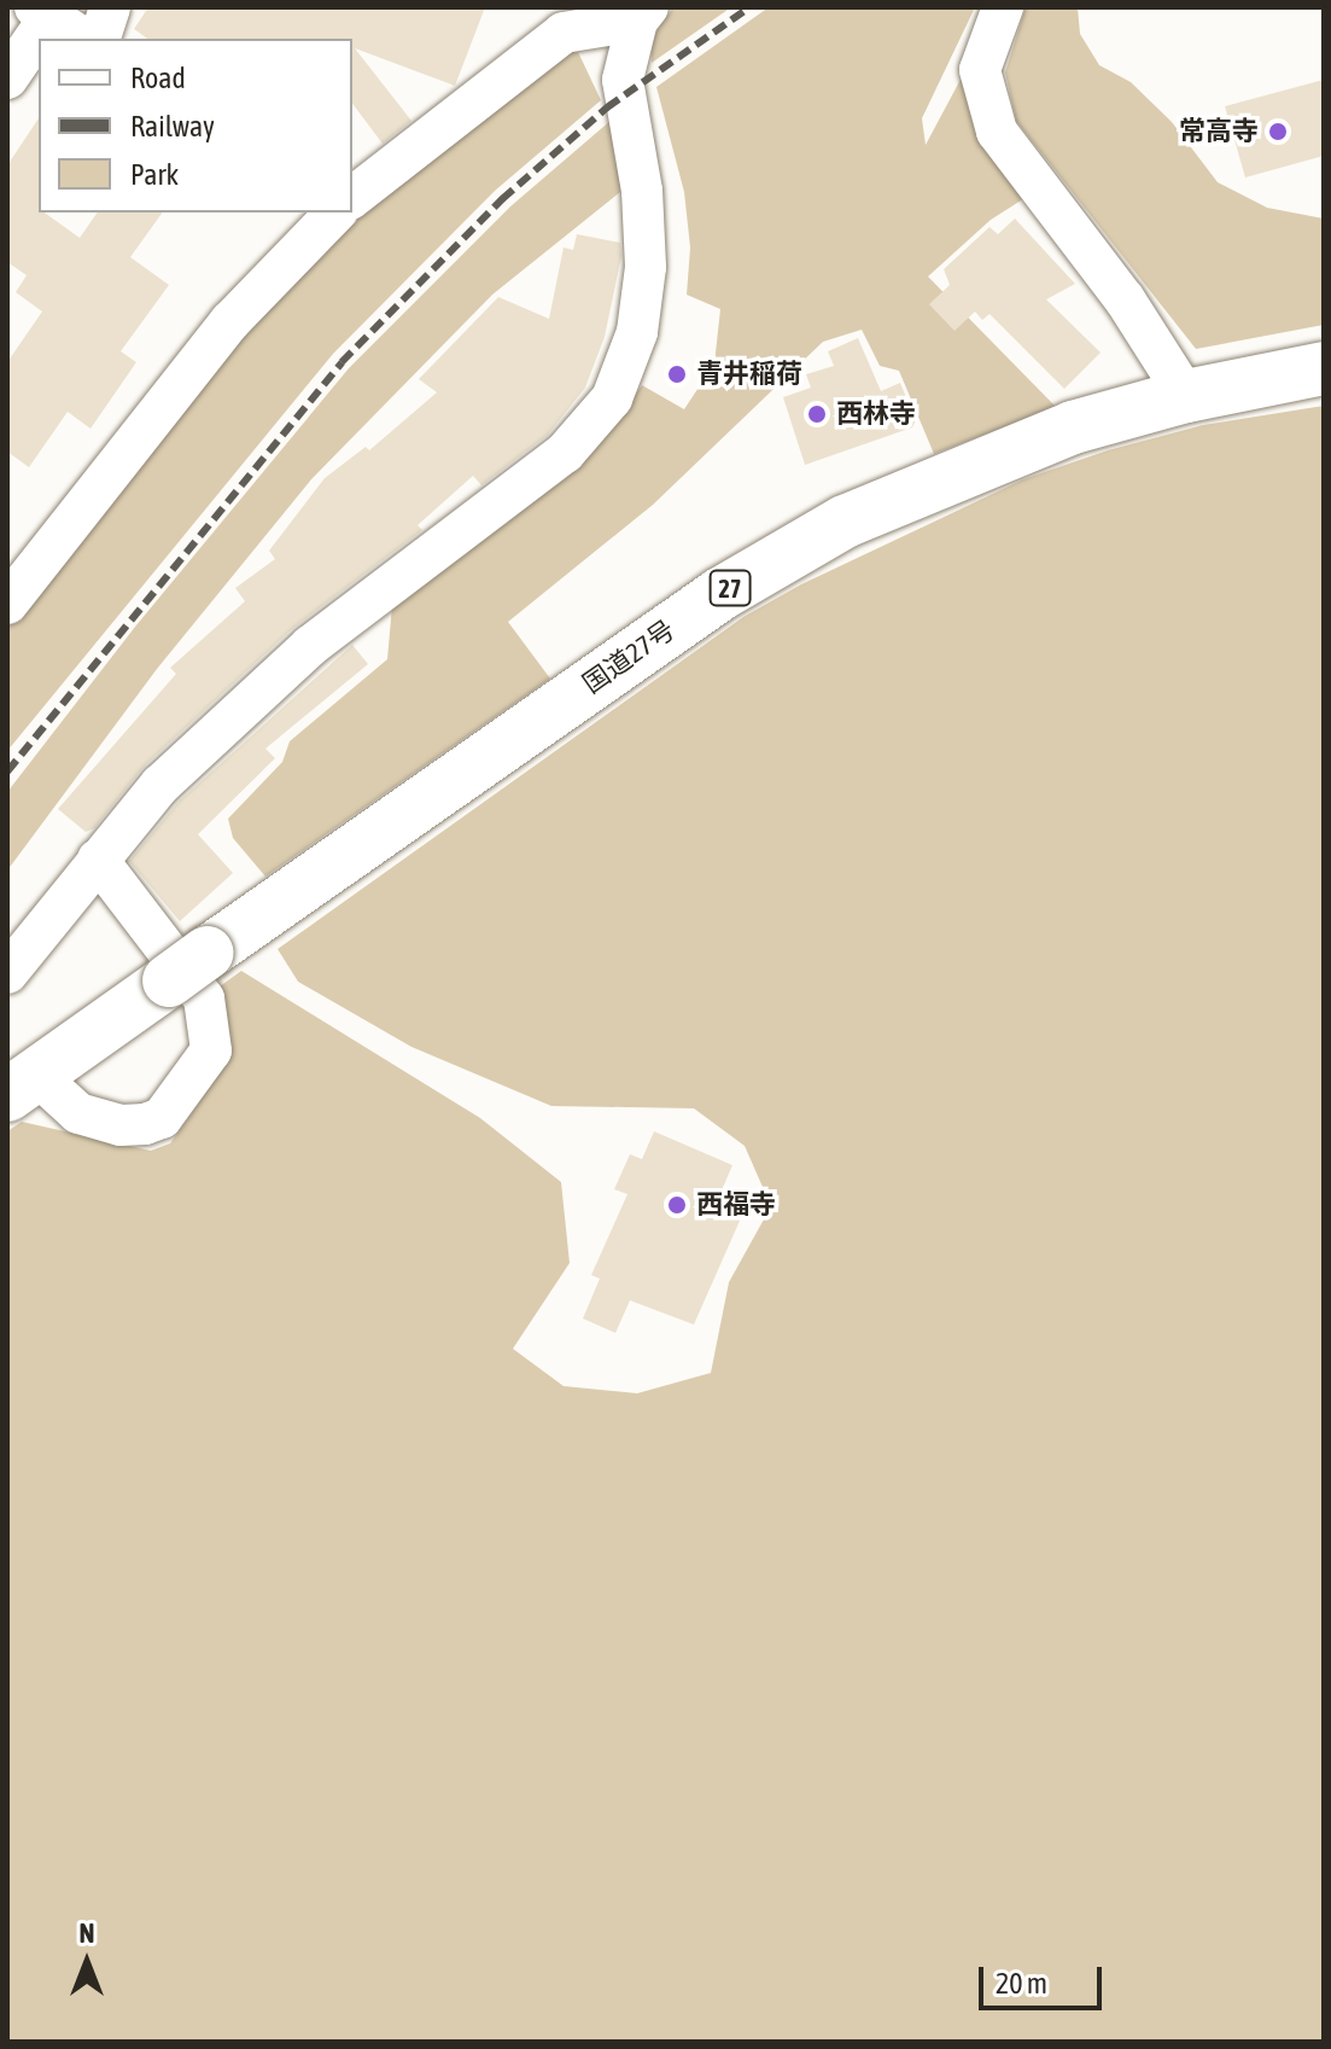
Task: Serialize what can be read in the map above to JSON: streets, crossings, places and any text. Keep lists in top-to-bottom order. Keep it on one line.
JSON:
{"streets":{"highway":["27","国道27号"]},"places":["常高寺","青井稲荷","西林寺","西福寺"],"legend":["Road","Railway","Park"],"scale_bar":"20 m","north":"top"}
